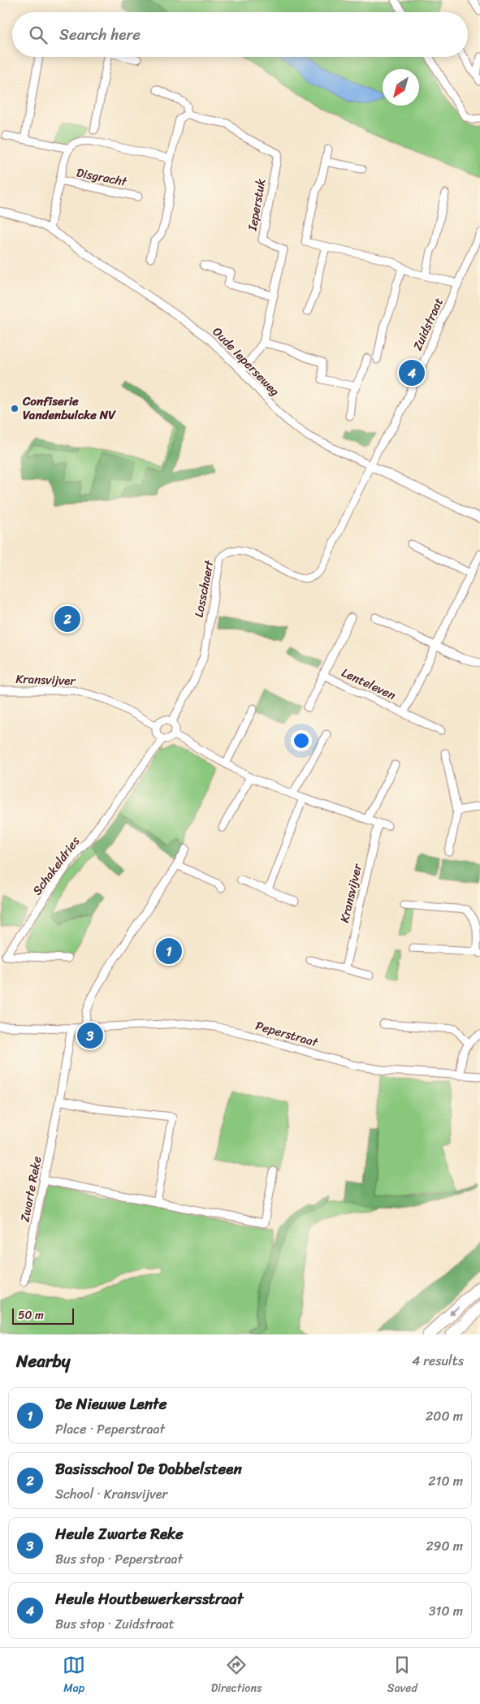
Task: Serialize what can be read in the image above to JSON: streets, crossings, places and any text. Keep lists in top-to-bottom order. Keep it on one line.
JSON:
{"streets":{"street":["Disgracht","Ieperstuk","Zuidstraat","Oude Ieperseweg","Losschaert","Kransvijver","Lenteleven","Schakeldries","Peperstraat","Zwarte Reke"]},"crossings":[["Disgracht","Oude Ieperseweg"],["Ieperstuk","Oude Ieperseweg"],["Zuidstraat","Oude Ieperseweg"],["Zuidstraat","Losschaert"],["Oude Ieperseweg","Losschaert"],["Losschaert","Kransvijver"],["Losschaert","Schakeldries"],["Kransvijver","Schakeldries"],["Peperstraat","Zwarte Reke"]],"places":["Confiserie Vandenbulcke NV"],"scale_bar":"50 m","north":"bottom left","page":{"search":"Search here","pins":["4","2","1","3"],"scale":"50 m","heading":["Nearby","4 results"],"list":[{"mark":"1","name":"De Nieuwe Lente","note":"Place · Peperstraat","value":"200 m"},{"mark":"2","name":"Basisschool De Dobbelsteen","note":"School · Kransvijver","value":"210 m"},{"mark":"3","name":"Heule Zwarte Reke","note":"Bus stop · Peperstraat","value":"290 m"},{"mark":"4","name":"Heule Houtbewerkersstraat","note":"Bus stop · Zuidstraat","value":"310 m"}],"nav":["Map","Directions","Saved"]}}
